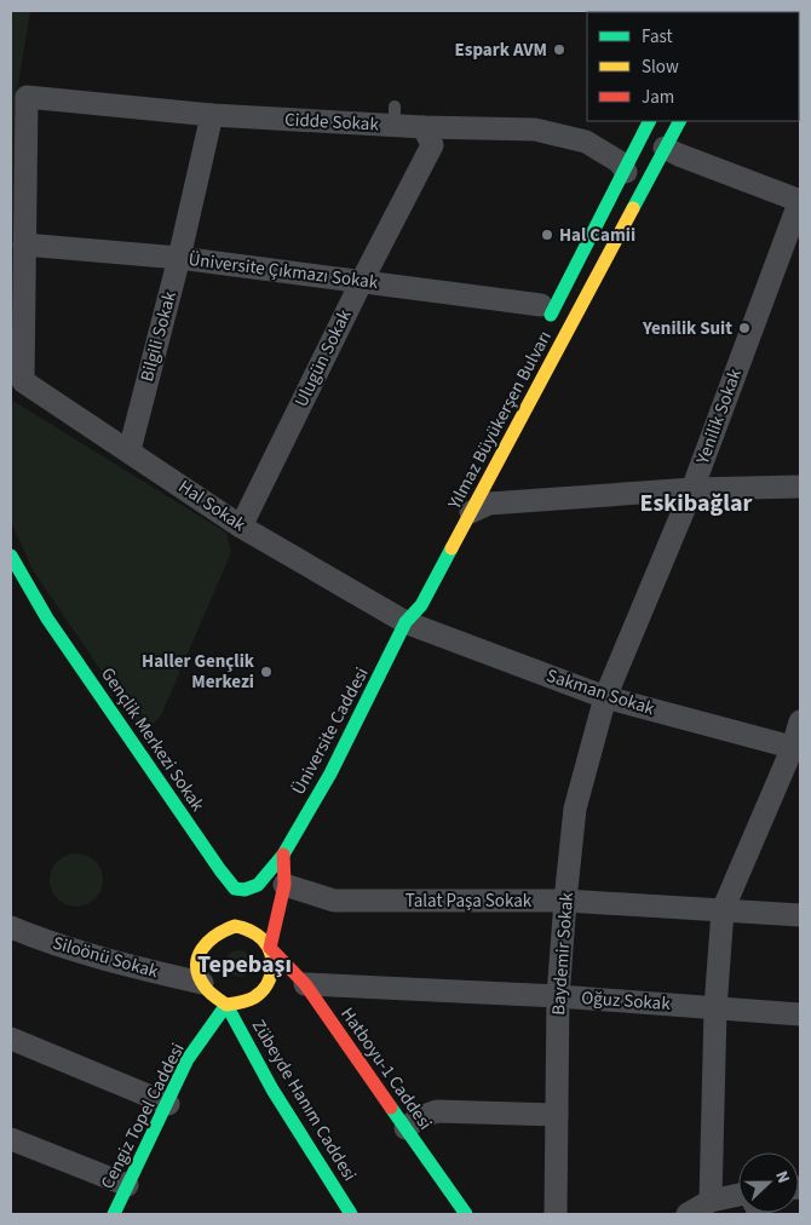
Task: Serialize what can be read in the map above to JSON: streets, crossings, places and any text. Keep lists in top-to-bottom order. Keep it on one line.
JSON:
{"streets":{"main road":["Yılmaz Büyükerşen Bulvarı","Üniversite Caddesi","Gençlik Merkezi Sokak","Hatboyu-1 Caddesi","Zübeyde Hanım Caddesi","Cengiz Topel Caddesi"],"street":["Cidde Sokak","Üniversite Çıkmazı Sokak","Bilgili Sokak","Ulugün Sokak","Yenilik Sokak","Hal Sokak","Sakman Sokak","Talat Paşa Sokak","Baydemir Sokak","Siloönü Sokak","Oğuz Sokak"]},"crossings":[["Cidde Sokak","Üniversite Çıkmazı Sokak"],["Cidde Sokak","Bilgili Sokak"],["Cidde Sokak","Ulugün Sokak"],["Cidde Sokak","Yılmaz Büyükerşen Bulvarı"],["Cidde Sokak","Hal Sokak"],["Üniversite Çıkmazı Sokak","Bilgili Sokak"],["Üniversite Çıkmazı Sokak","Ulugün Sokak"],["Üniversite Çıkmazı Sokak","Hal Sokak"],["Bilgili Sokak","Hal Sokak"],["Ulugün Sokak","Hal Sokak"],["Yenilik Sokak","Sakman Sokak"],["Yenilik Sokak","Baydemir Sokak"],["Yılmaz Büyükerşen Bulvarı","Hal Sokak"],["Yılmaz Büyükerşen Bulvarı","Sakman Sokak"],["Yılmaz Büyükerşen Bulvarı","Üniversite Caddesi"],["Hal Sokak","Sakman Sokak"],["Hal Sokak","Üniversite Caddesi"],["Sakman Sokak","Üniversite Caddesi"],["Sakman Sokak","Baydemir Sokak"],["Talat Paşa Sokak","Baydemir Sokak"],["Baydemir Sokak","Oğuz Sokak"],["Oğuz Sokak","Hatboyu-1 Caddesi"],["Zübeyde Hanım Caddesi","Cengiz Topel Caddesi"]],"districts":["Eskibağlar","Tepebaşı"],"places":["Espark AVM","Hal Camii","Yenilik Suit","Haller Gençlik Merkezi"],"legend":["Fast","Slow","Jam"],"north":"right"}
